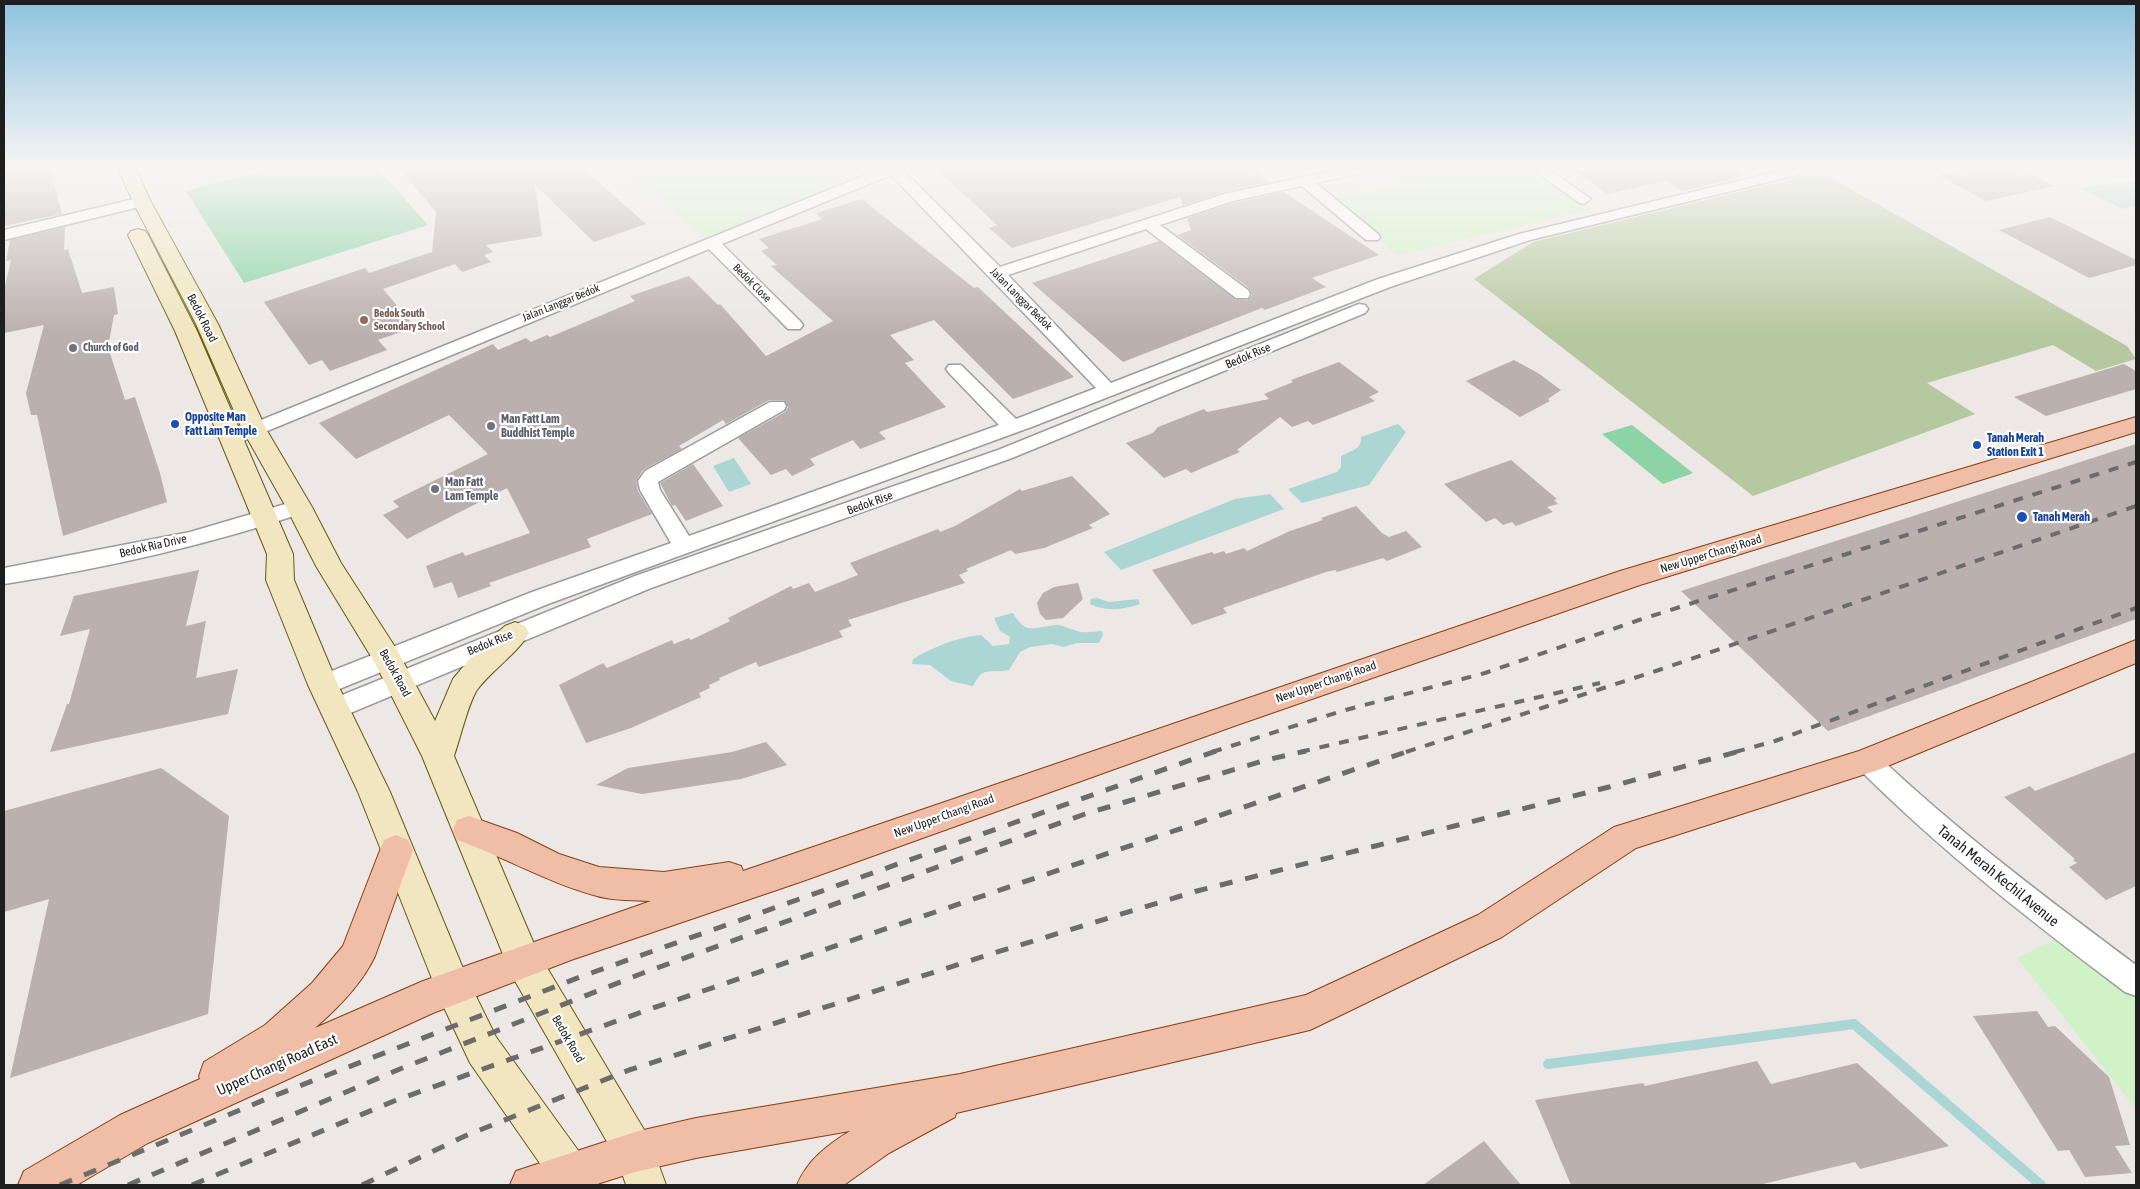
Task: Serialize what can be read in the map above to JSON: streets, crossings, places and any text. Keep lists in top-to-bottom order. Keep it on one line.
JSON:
{"streets":{"main road":["Bedok Road","New Upper Changi Road","Upper Changi Road East"],"street":["Bedok Close","Jalan Langgar Bedok","Bedok Rise","Bedok Ria Drive","Tanah Merah Kechil Avenue"]},"crossings":[["Bedok Close","Jalan Langgar Bedok"],["Jalan Langgar Bedok","Bedok Road"],["Jalan Langgar Bedok","Bedok Rise"],["Bedok Road","Bedok Rise"],["Bedok Road","Bedok Ria Drive"],["Bedok Road","New Upper Changi Road"],["Bedok Road","Upper Changi Road East"],["New Upper Changi Road","Upper Changi Road East"]],"places":["Bedok South Secondary School","Church of God","Opposite Man Fatt Lam Temple","Man Fatt Lam Buddhist Temple","Tanah Merah Station Exit 1","Man Fatt Lam Temple","Tanah Merah"]}
